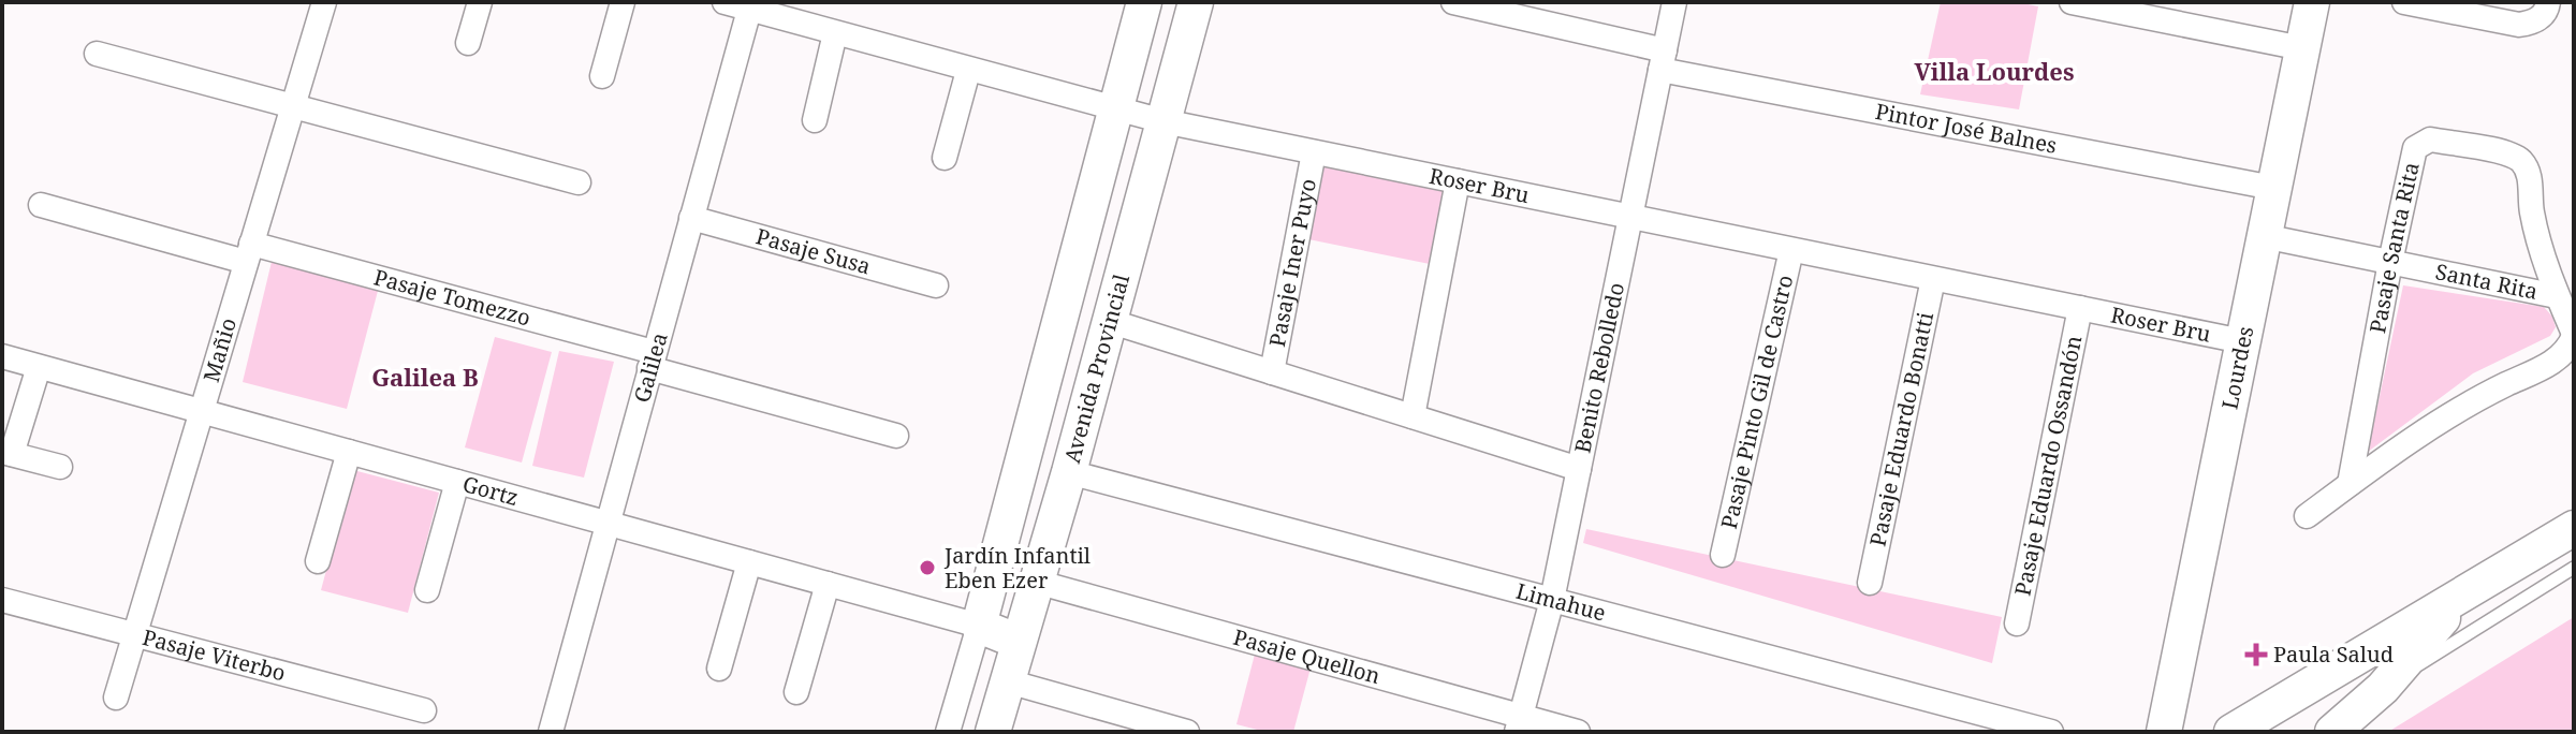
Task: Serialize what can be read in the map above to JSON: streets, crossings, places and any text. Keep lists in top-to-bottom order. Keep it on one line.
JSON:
{"streets":{"street":["Pintor José Balnes","Roser Bru","Pasaje Santa Rita","Pasaje Susa","Pasaje Iner Puyo","Santa Rita","Pasaje Tomezzo","Mañio","Galilea","Lourdes","Avenida Provincial","Benito Rebolledo","Pasaje Pinto Gil de Castro","Pasaje Eduardo Bonatti","Pasaje Eduardo Ossandón","Gortz","Limahue","Pasaje Viterbo","Pasaje Quellon"]},"crossings":[["Pintor José Balnes","Lourdes"],["Pintor José Balnes","Benito Rebolledo"],["Roser Bru","Pasaje Iner Puyo"],["Roser Bru","Galilea"],["Roser Bru","Lourdes"],["Roser Bru","Avenida Provincial"],["Roser Bru","Benito Rebolledo"],["Roser Bru","Pasaje Pinto Gil de Castro"],["Roser Bru","Pasaje Eduardo Bonatti"],["Roser Bru","Pasaje Eduardo Ossandón"],["Pasaje Santa Rita","Santa Rita"],["Pasaje Susa","Galilea"],["Santa Rita","Lourdes"],["Pasaje Tomezzo","Mañio"],["Pasaje Tomezzo","Galilea"],["Mañio","Gortz"],["Mañio","Pasaje Viterbo"],["Galilea","Gortz"],["Avenida Provincial","Limahue"],["Avenida Provincial","Pasaje Quellon"],["Benito Rebolledo","Limahue"],["Benito Rebolledo","Pasaje Quellon"]],"districts":["Villa Lourdes","Galilea B"],"places":{"other":["Jardín Infantil Eben Ezer"],"health":["Paula Salud"]}}
